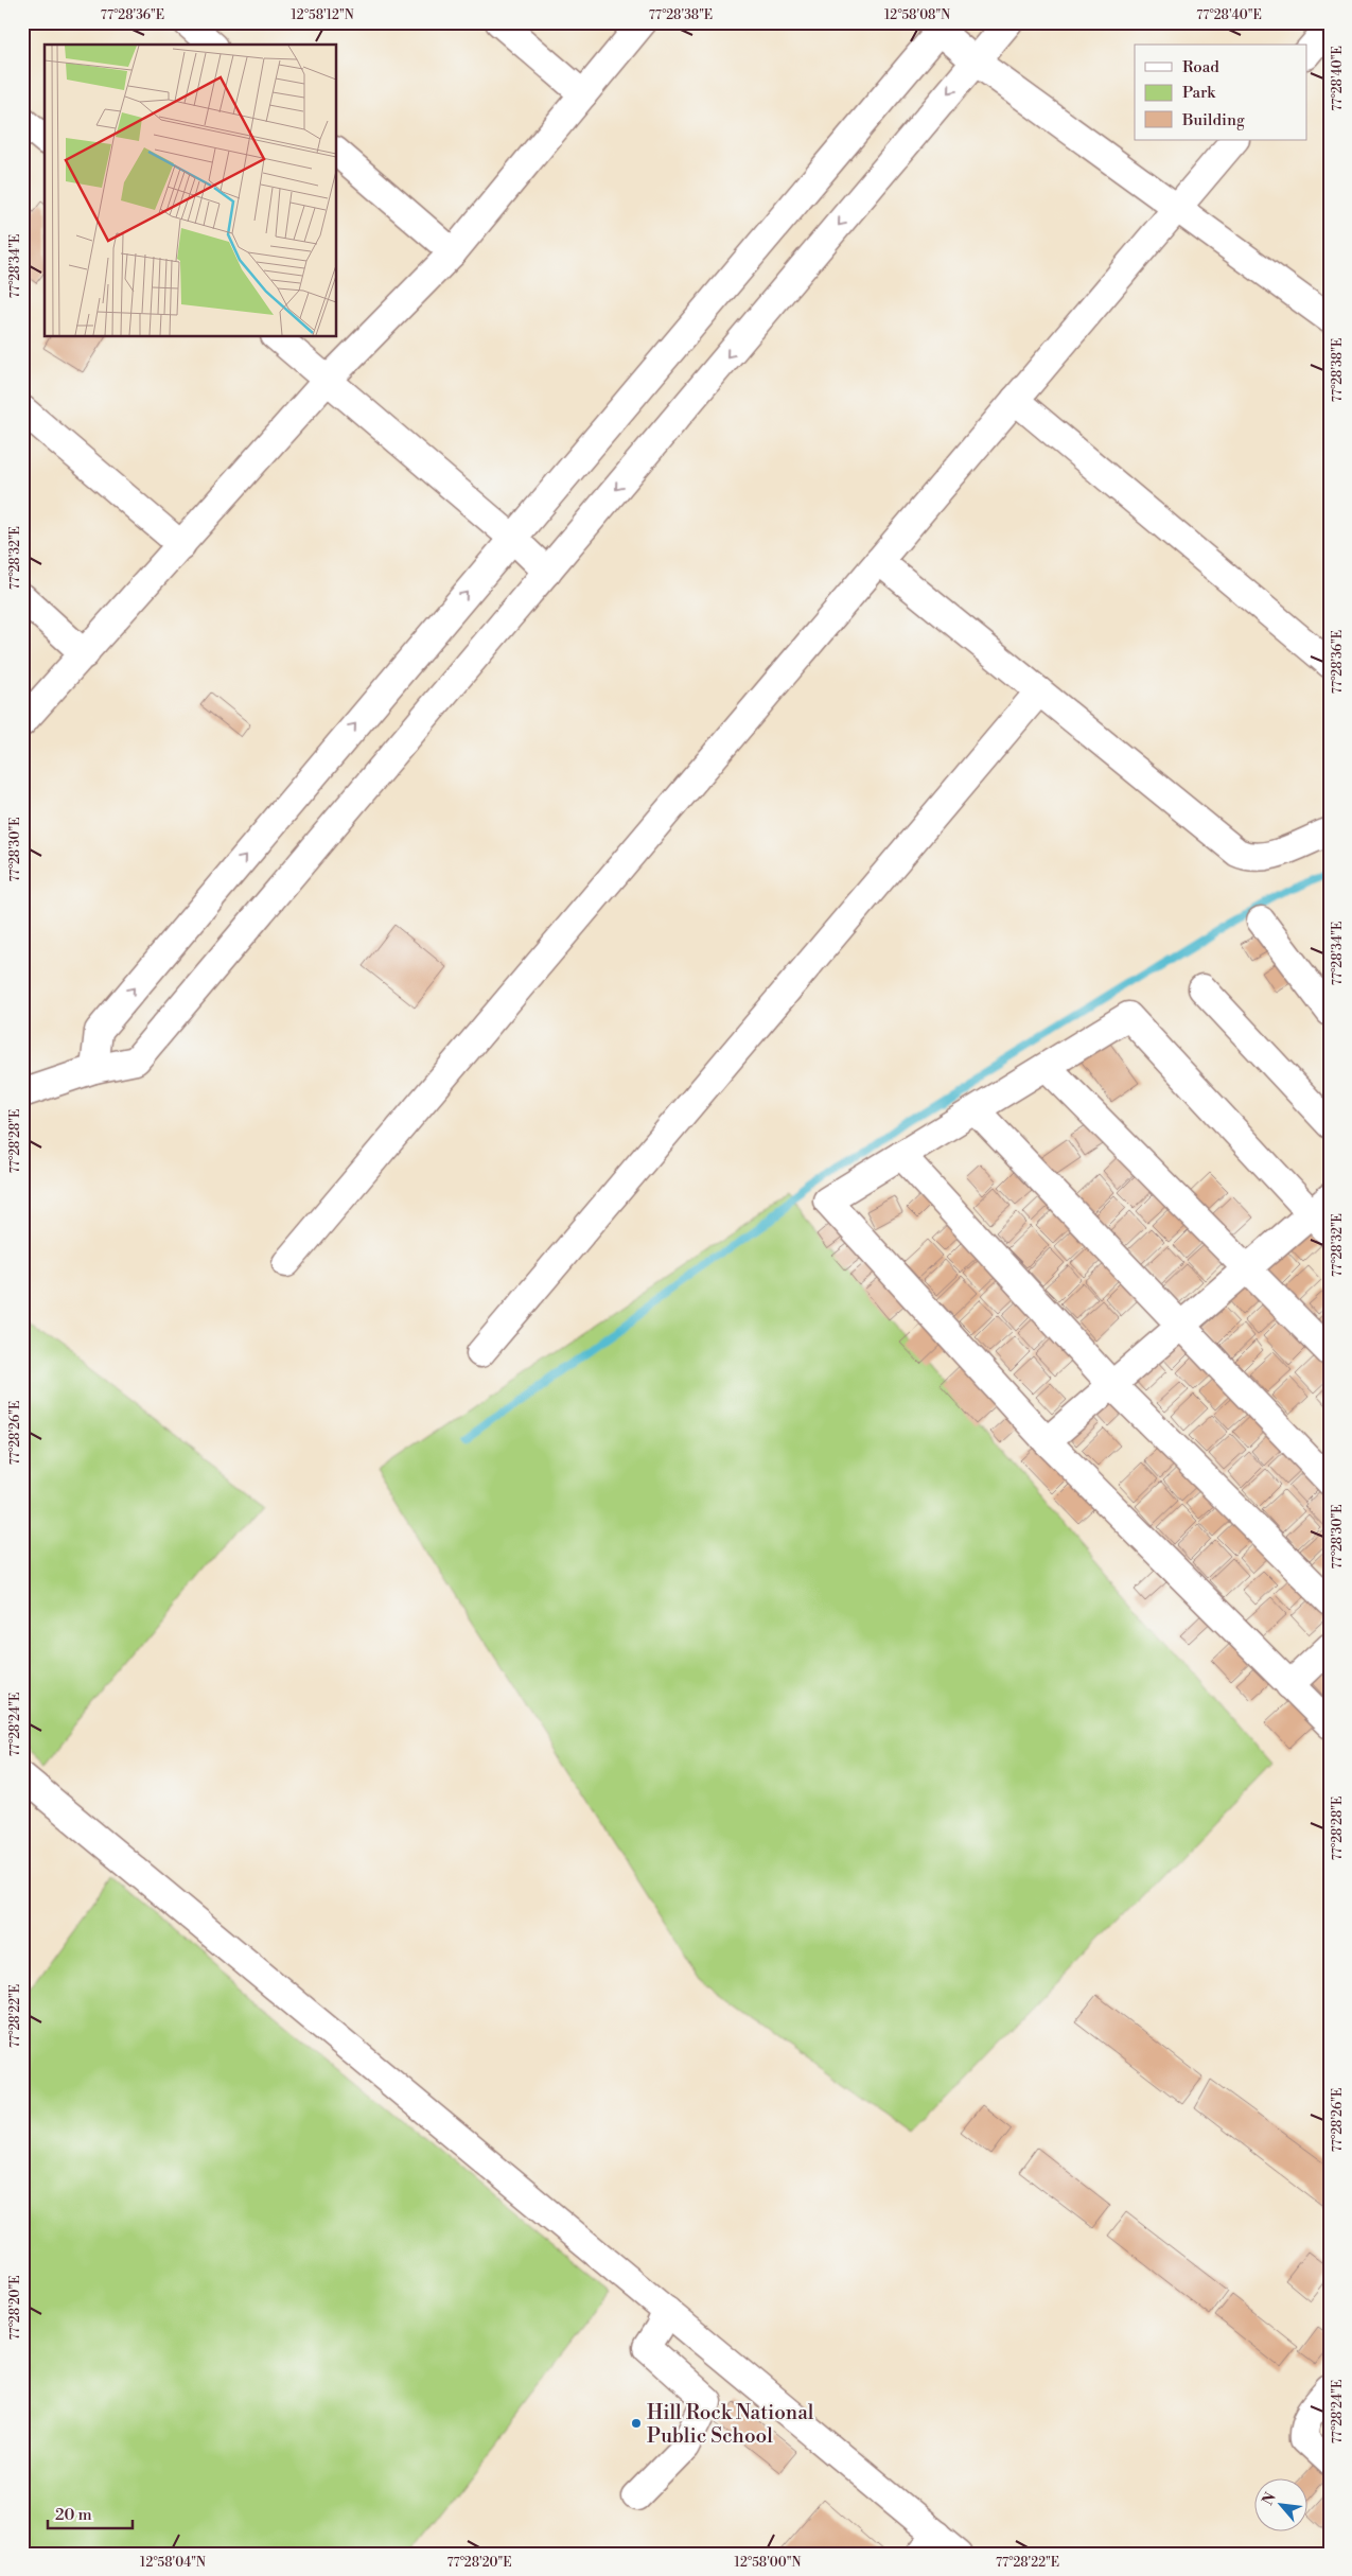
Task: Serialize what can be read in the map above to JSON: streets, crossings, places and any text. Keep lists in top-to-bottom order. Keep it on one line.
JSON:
{"places":["Hill Rock National Public School"],"legend":["Road","Park","Building"],"scale_bar":"20 m","north":"top left","coordinates":["77°28'36\"E","12°58'12\"N","77°28'38\"E","12°58'08\"N","77°28'40\"E","77°28'34\"E","77°28'32\"E","77°28'30\"E","77°28'28\"E","77°28'26\"E","77°28'24\"E","77°28'22\"E","77°28'20\"E","12°58'04\"N","12°58'00\"N"]}
